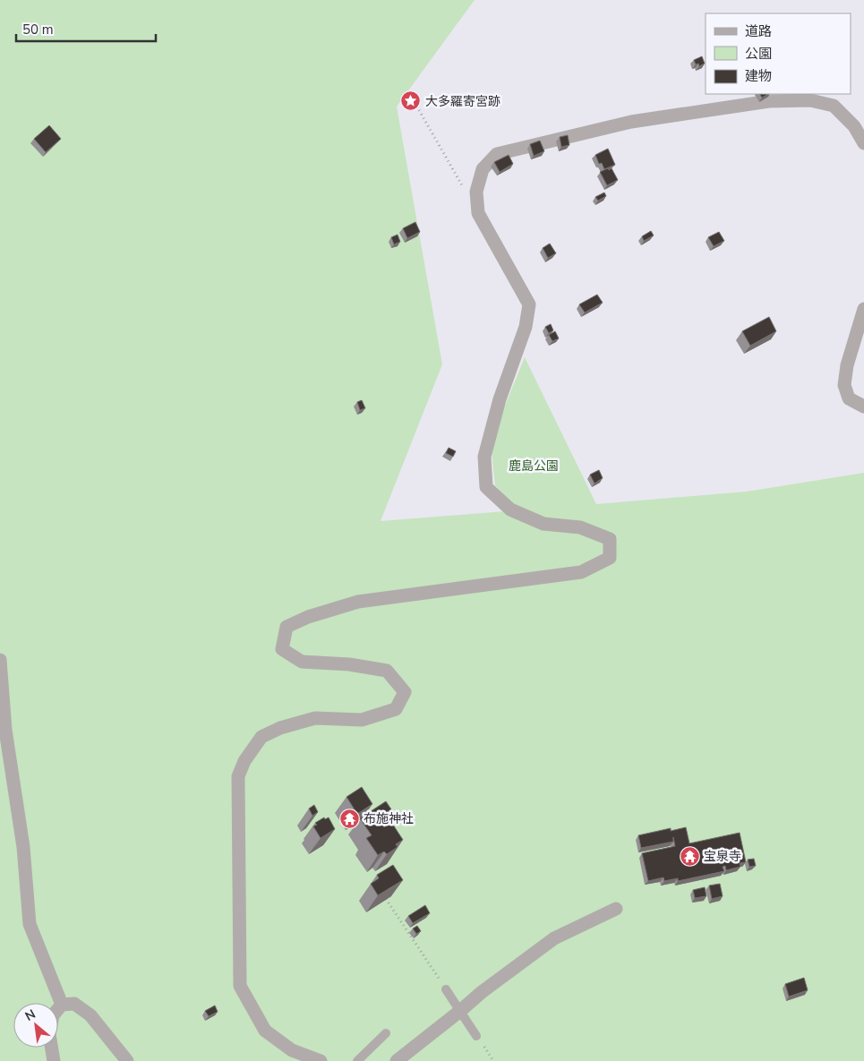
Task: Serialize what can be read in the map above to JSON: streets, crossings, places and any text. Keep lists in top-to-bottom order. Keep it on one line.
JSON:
{"parks":["鹿島公園"],"places":{"place":["大多羅寄宮跡"],"temple":["布施神社","宝泉寺"]},"legend":["道路","公園","建物"],"scale_bar":"50 m","north":"top left"}
